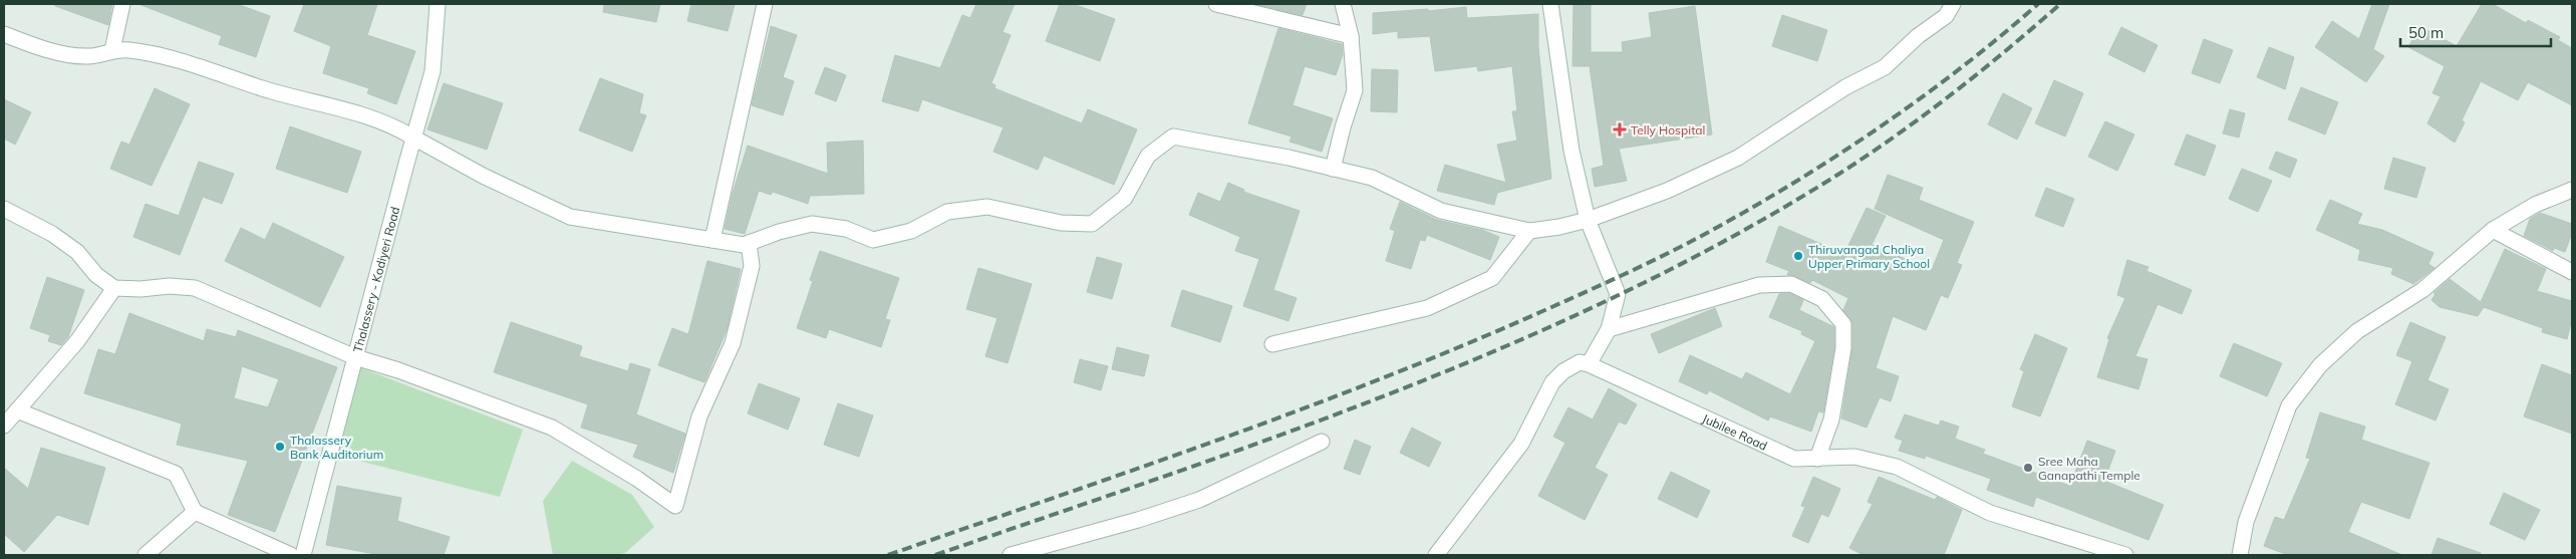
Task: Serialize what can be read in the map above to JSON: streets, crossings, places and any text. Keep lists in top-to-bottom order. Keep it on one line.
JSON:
{"streets":{"street":["Thalassery - Kodiyeri Road","Jubilee Road"]},"places":{"health":["Telly Hospital"],"other":["Thiruvangad Chaliya Upper Primary School","Thalassery Bank Auditorium","Sree Maha Ganapathi Temple"]},"scale_bar":"50 m"}
